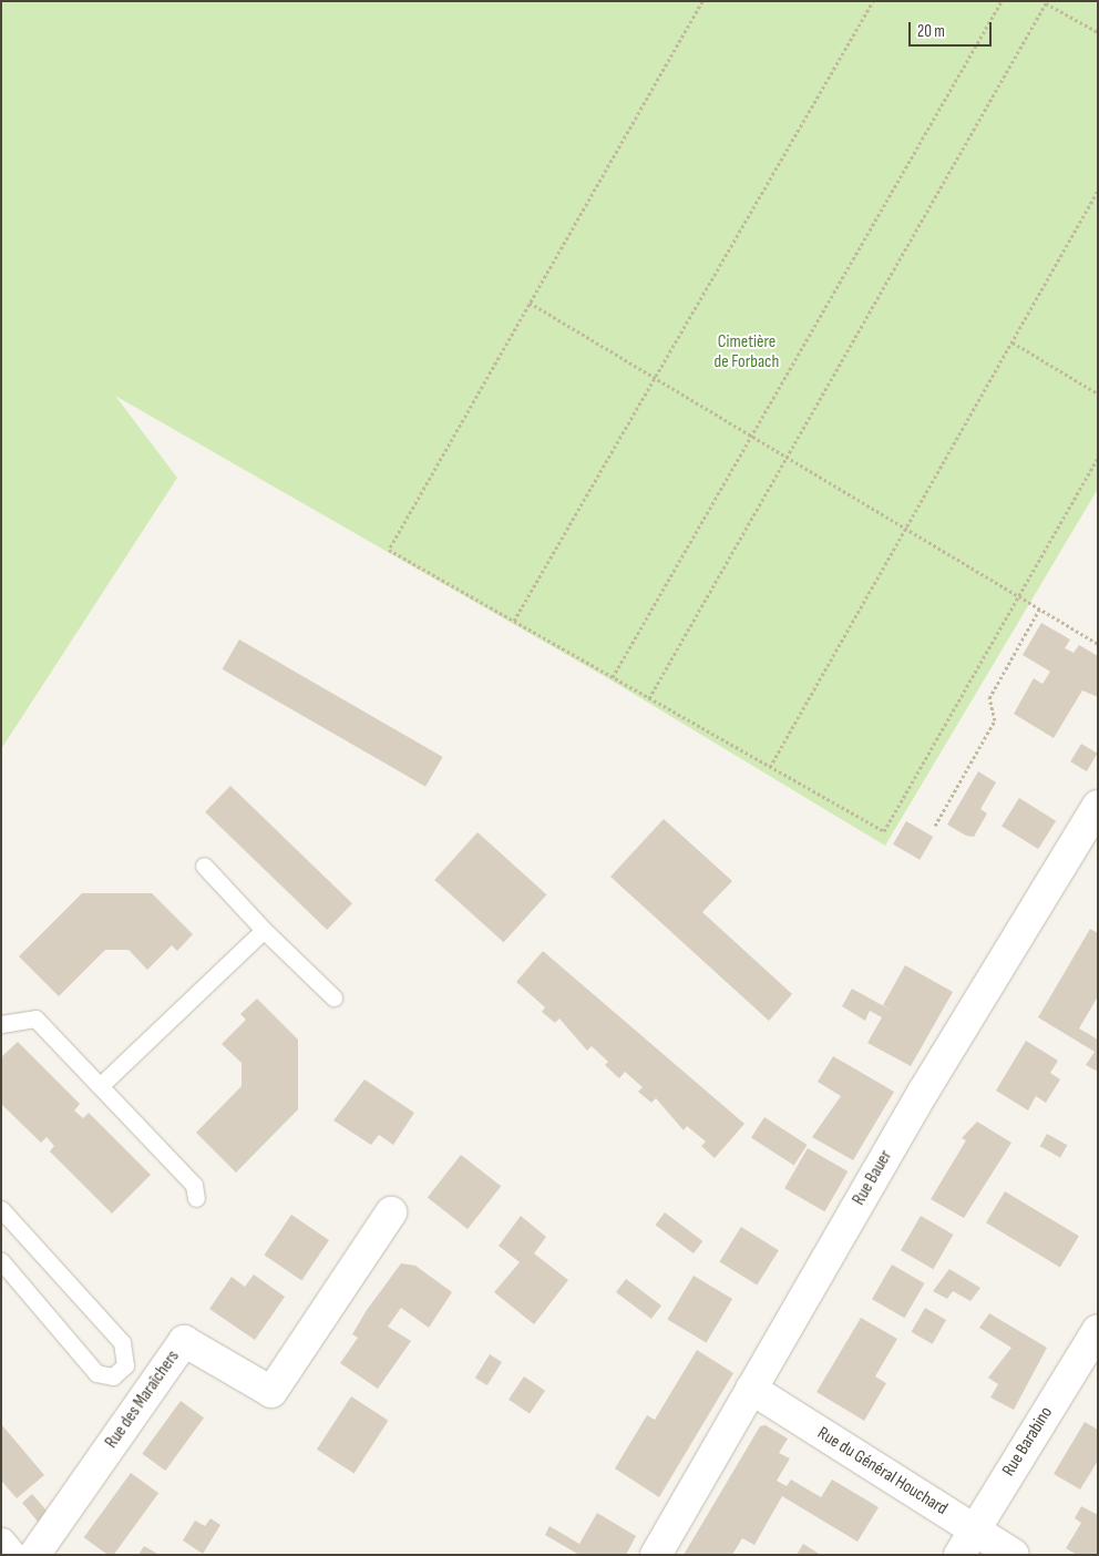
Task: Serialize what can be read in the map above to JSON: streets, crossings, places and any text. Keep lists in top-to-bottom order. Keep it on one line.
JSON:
{"streets":{"street":["Rue Bauer","Rue des Maraîchers","Rue Barabino","Rue du Général Houchard"]},"crossings":[["Rue Bauer","Rue du Général Houchard"],["Rue Barabino","Rue du Général Houchard"]],"parks":["Cimetière de Forbach"],"scale_bar":"20 m"}
